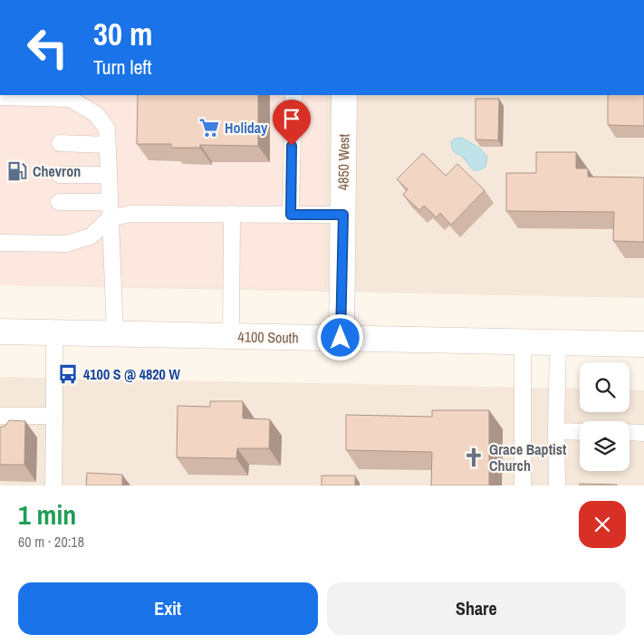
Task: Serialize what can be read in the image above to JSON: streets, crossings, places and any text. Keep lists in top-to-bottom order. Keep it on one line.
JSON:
{"streets":{"main road":["4850 West","4100 South"]},"crossings":[["4850 West","4100 South"]],"places":{"supermarket":["Holiday"],"fuel station":["Chevron"],"bus stop":["4100 S @ 4820 W"],"church":["Grace Baptist Church"]},"page":{"turn":["30 m","Turn left"],"heading":["1 min","60 m · 20:18"],"buttons":["Exit","Share"]}}
